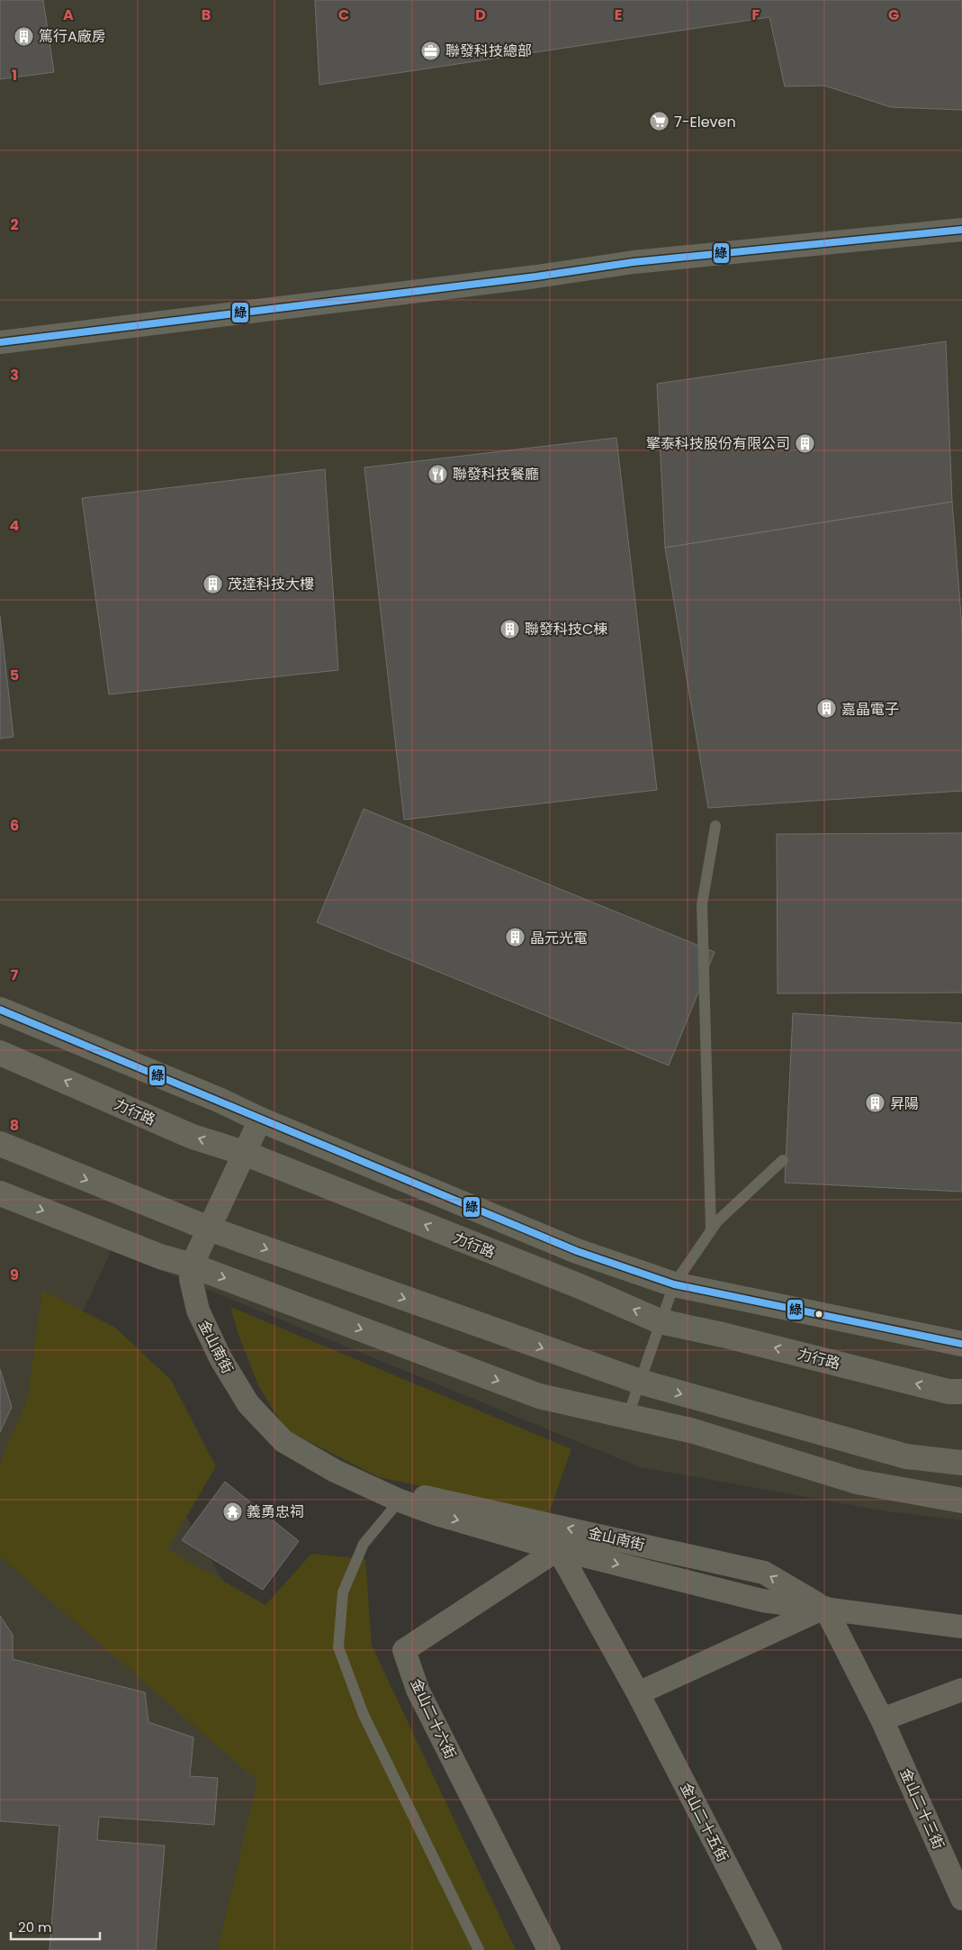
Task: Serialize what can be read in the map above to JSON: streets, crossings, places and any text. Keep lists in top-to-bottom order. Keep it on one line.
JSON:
{"streets":{"street":["力行路","金山南街","金山二十六街","金山二十三街","金山二十五街"]},"crossings":[["力行路","金山南街"],["金山南街","金山二十六街"],["金山南街","金山二十三街"],["金山南街","金山二十五街"],["金山二十六街","金山二十五街"]],"places":{"building":["篤行A廠房","擎泰科技股份有限公司","茂達科技大樓","聯發科技C棟","嘉晶電子","晶元光電","昇陽"],"office":["聯發科技總部"],"supermarket":["7-Eleven"],"restaurant":["聯發科技餐廳"],"temple":["義勇忠祠"]},"lines":["transit line 綠"],"scale_bar":"20 m","grid":{"columns":["A","B","C","D","E","F","G"],"rows":["1","2","3","4","5","6","7","8","9"]}}
